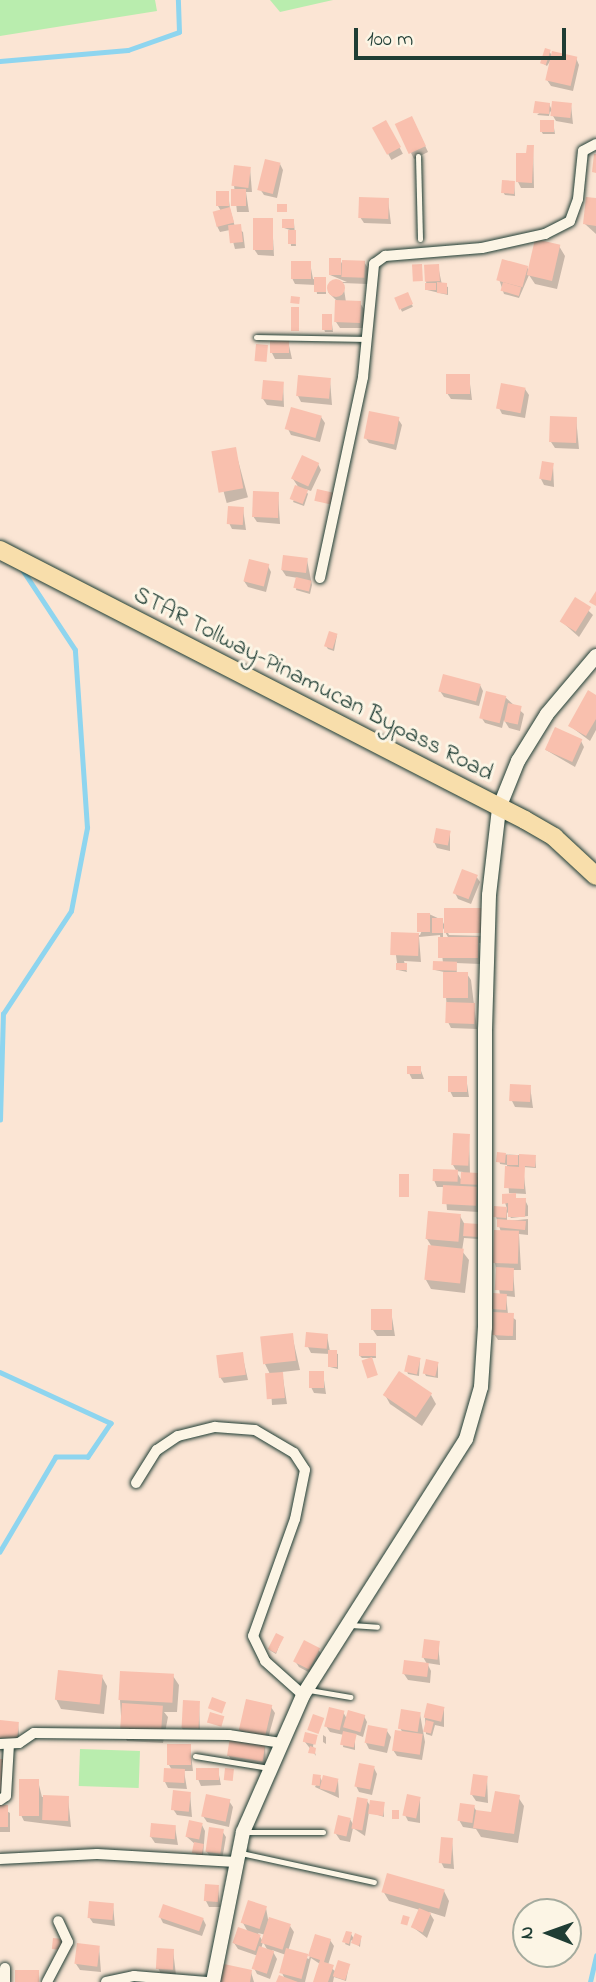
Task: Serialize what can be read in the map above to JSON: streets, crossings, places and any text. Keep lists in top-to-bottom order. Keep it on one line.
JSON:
{"streets":{"main road":["STAR Tollway-Pinamucan Bypass Road"]},"scale_bar":"100 m","north":"left"}
